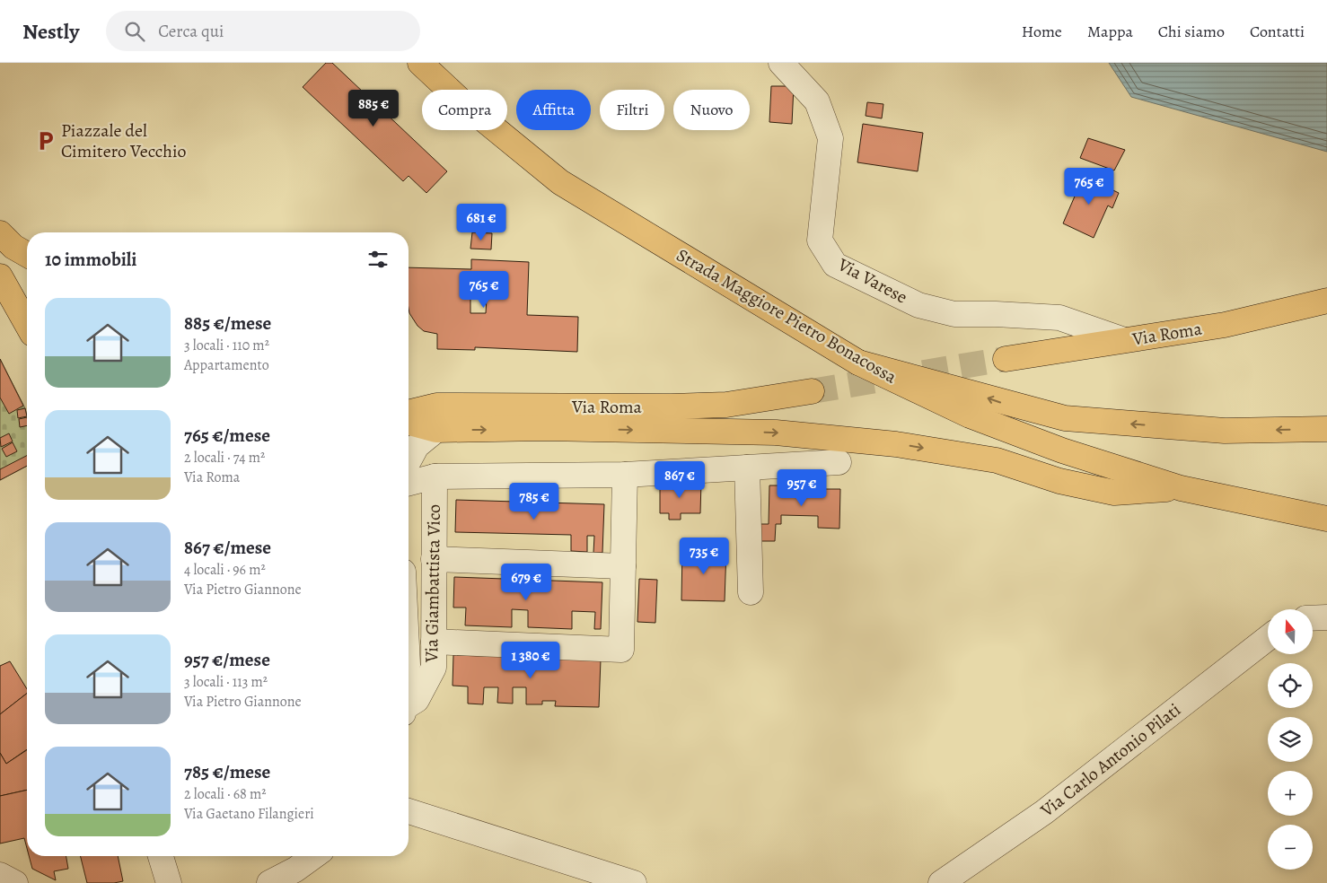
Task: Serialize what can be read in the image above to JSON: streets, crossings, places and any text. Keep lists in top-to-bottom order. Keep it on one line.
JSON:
{"streets":{"main road":["Strada Maggiore Pietro Bonacossa","Via Roma"],"street":["Via Varese","Via Giambattista Vico","Via Carlo Antonio Pilati"]},"crossings":[["Via Varese","Via Roma"]],"places":{"parking":["Piazzale del Cimitero Vecchio"]},"north":"top","page":{"header":"Nestly","search":"Cerca qui","nav":["Home","Mappa","Chi siamo","Contatti"],"price":["885 €","765 €","681 €","765 €","867 €","957 €","785 €","735 €","679 €","1 380 €"],"chip":["Compra","Affitta","Filtri","Nuovo"],"heading":"10 immobili","list":[{"name":"885 €/mese","note":"3 locali · 110 m² · Appartamento"},{"name":"765 €/mese","note":"2 locali · 74 m² · Via Roma"},{"name":"867 €/mese","note":"4 locali · 96 m² · Via Pietro Giannone"},{"name":"957 €/mese","note":"3 locali · 113 m² · Via Pietro Giannone"},{"name":"785 €/mese","note":"2 locali · 68 m² · Via Gaetano Filangieri"}],"map_buttons":["+","−"]}}
